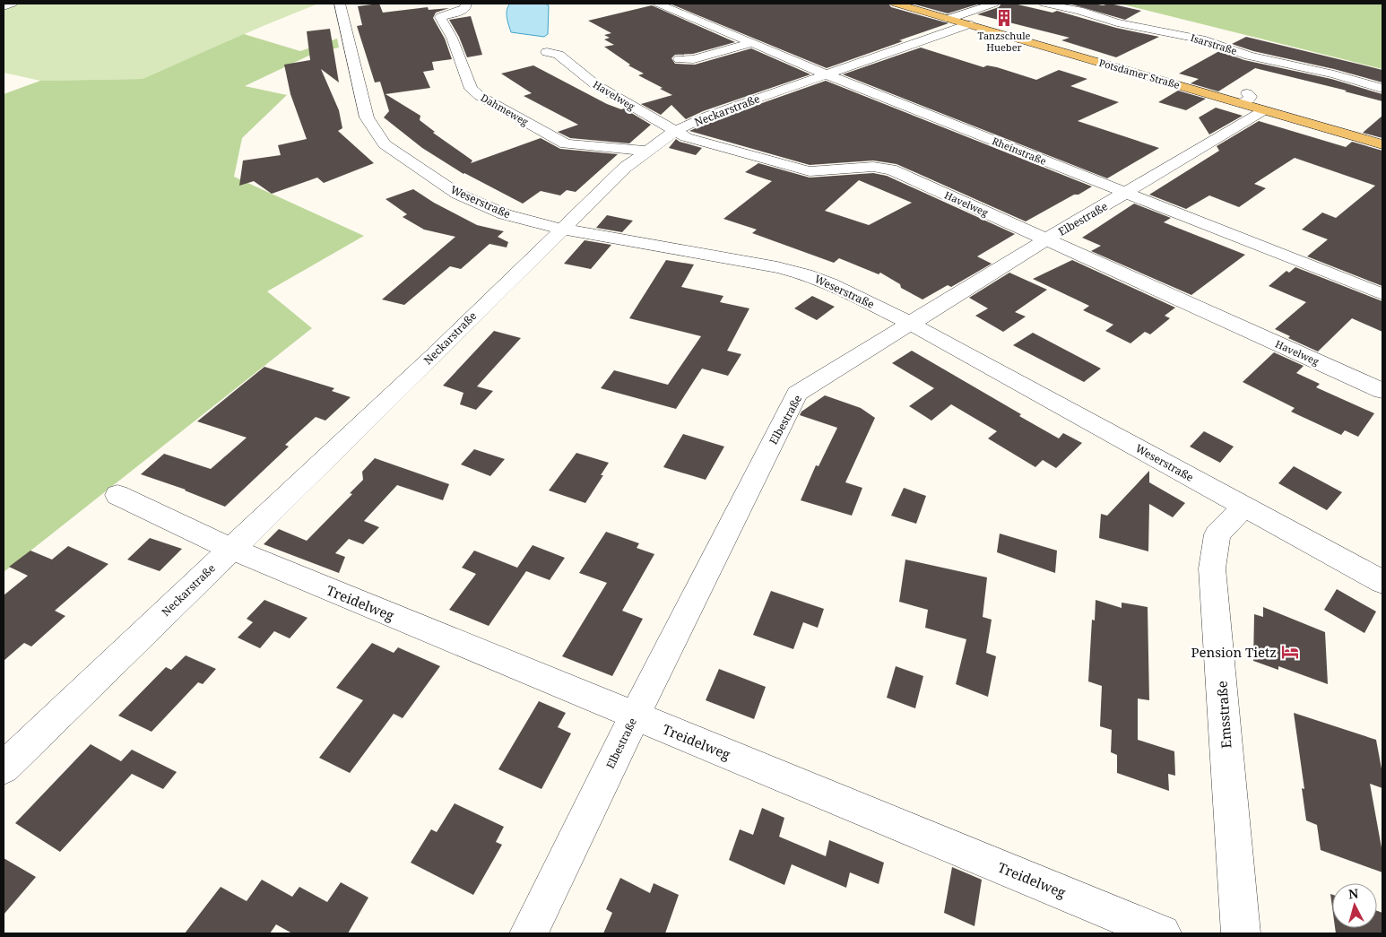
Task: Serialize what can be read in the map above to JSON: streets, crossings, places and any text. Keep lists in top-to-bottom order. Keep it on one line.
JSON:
{"streets":{"main road":["Potsdamer Straße"],"street":["Isarstraße","Havelweg","Dahmeweg","Neckarstraße","Rheinstraße","Weserstraße","Elbestraße","Treidelweg","Emsstraße"]},"crossings":[["Potsdamer Straße","Neckarstraße"],["Potsdamer Straße","Elbestraße"],["Havelweg","Neckarstraße"],["Havelweg","Elbestraße"],["Dahmeweg","Neckarstraße"],["Neckarstraße","Rheinstraße"],["Neckarstraße","Weserstraße"],["Neckarstraße","Treidelweg"],["Rheinstraße","Elbestraße"],["Weserstraße","Elbestraße"],["Weserstraße","Emsstraße"],["Elbestraße","Treidelweg"]],"places":{"building":["Tanzschule Hueber"],"hotel":["Pension Tietz"]},"north":"top"}
